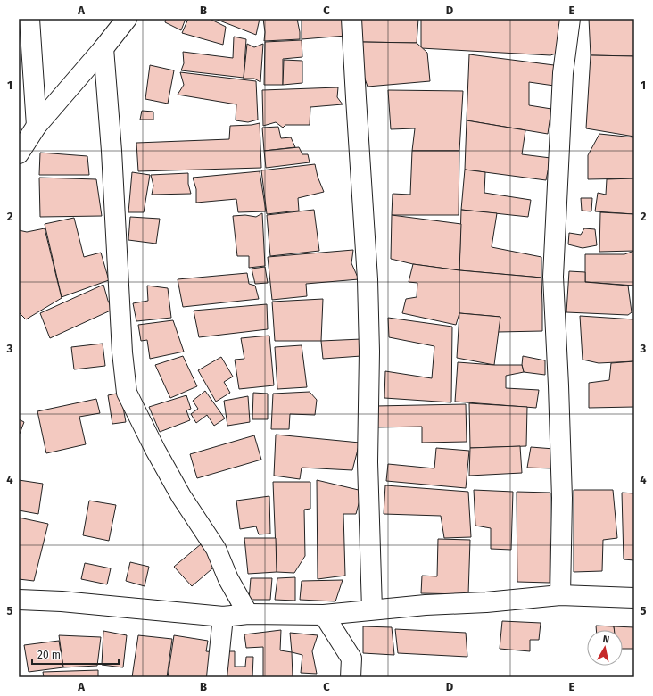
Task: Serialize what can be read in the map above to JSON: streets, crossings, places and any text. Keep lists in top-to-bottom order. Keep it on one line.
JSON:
{"scale_bar":"20 m","north":"top","grid":{"columns":["A","B","C","D","E"],"rows":["1","2","3","4","5"]}}
